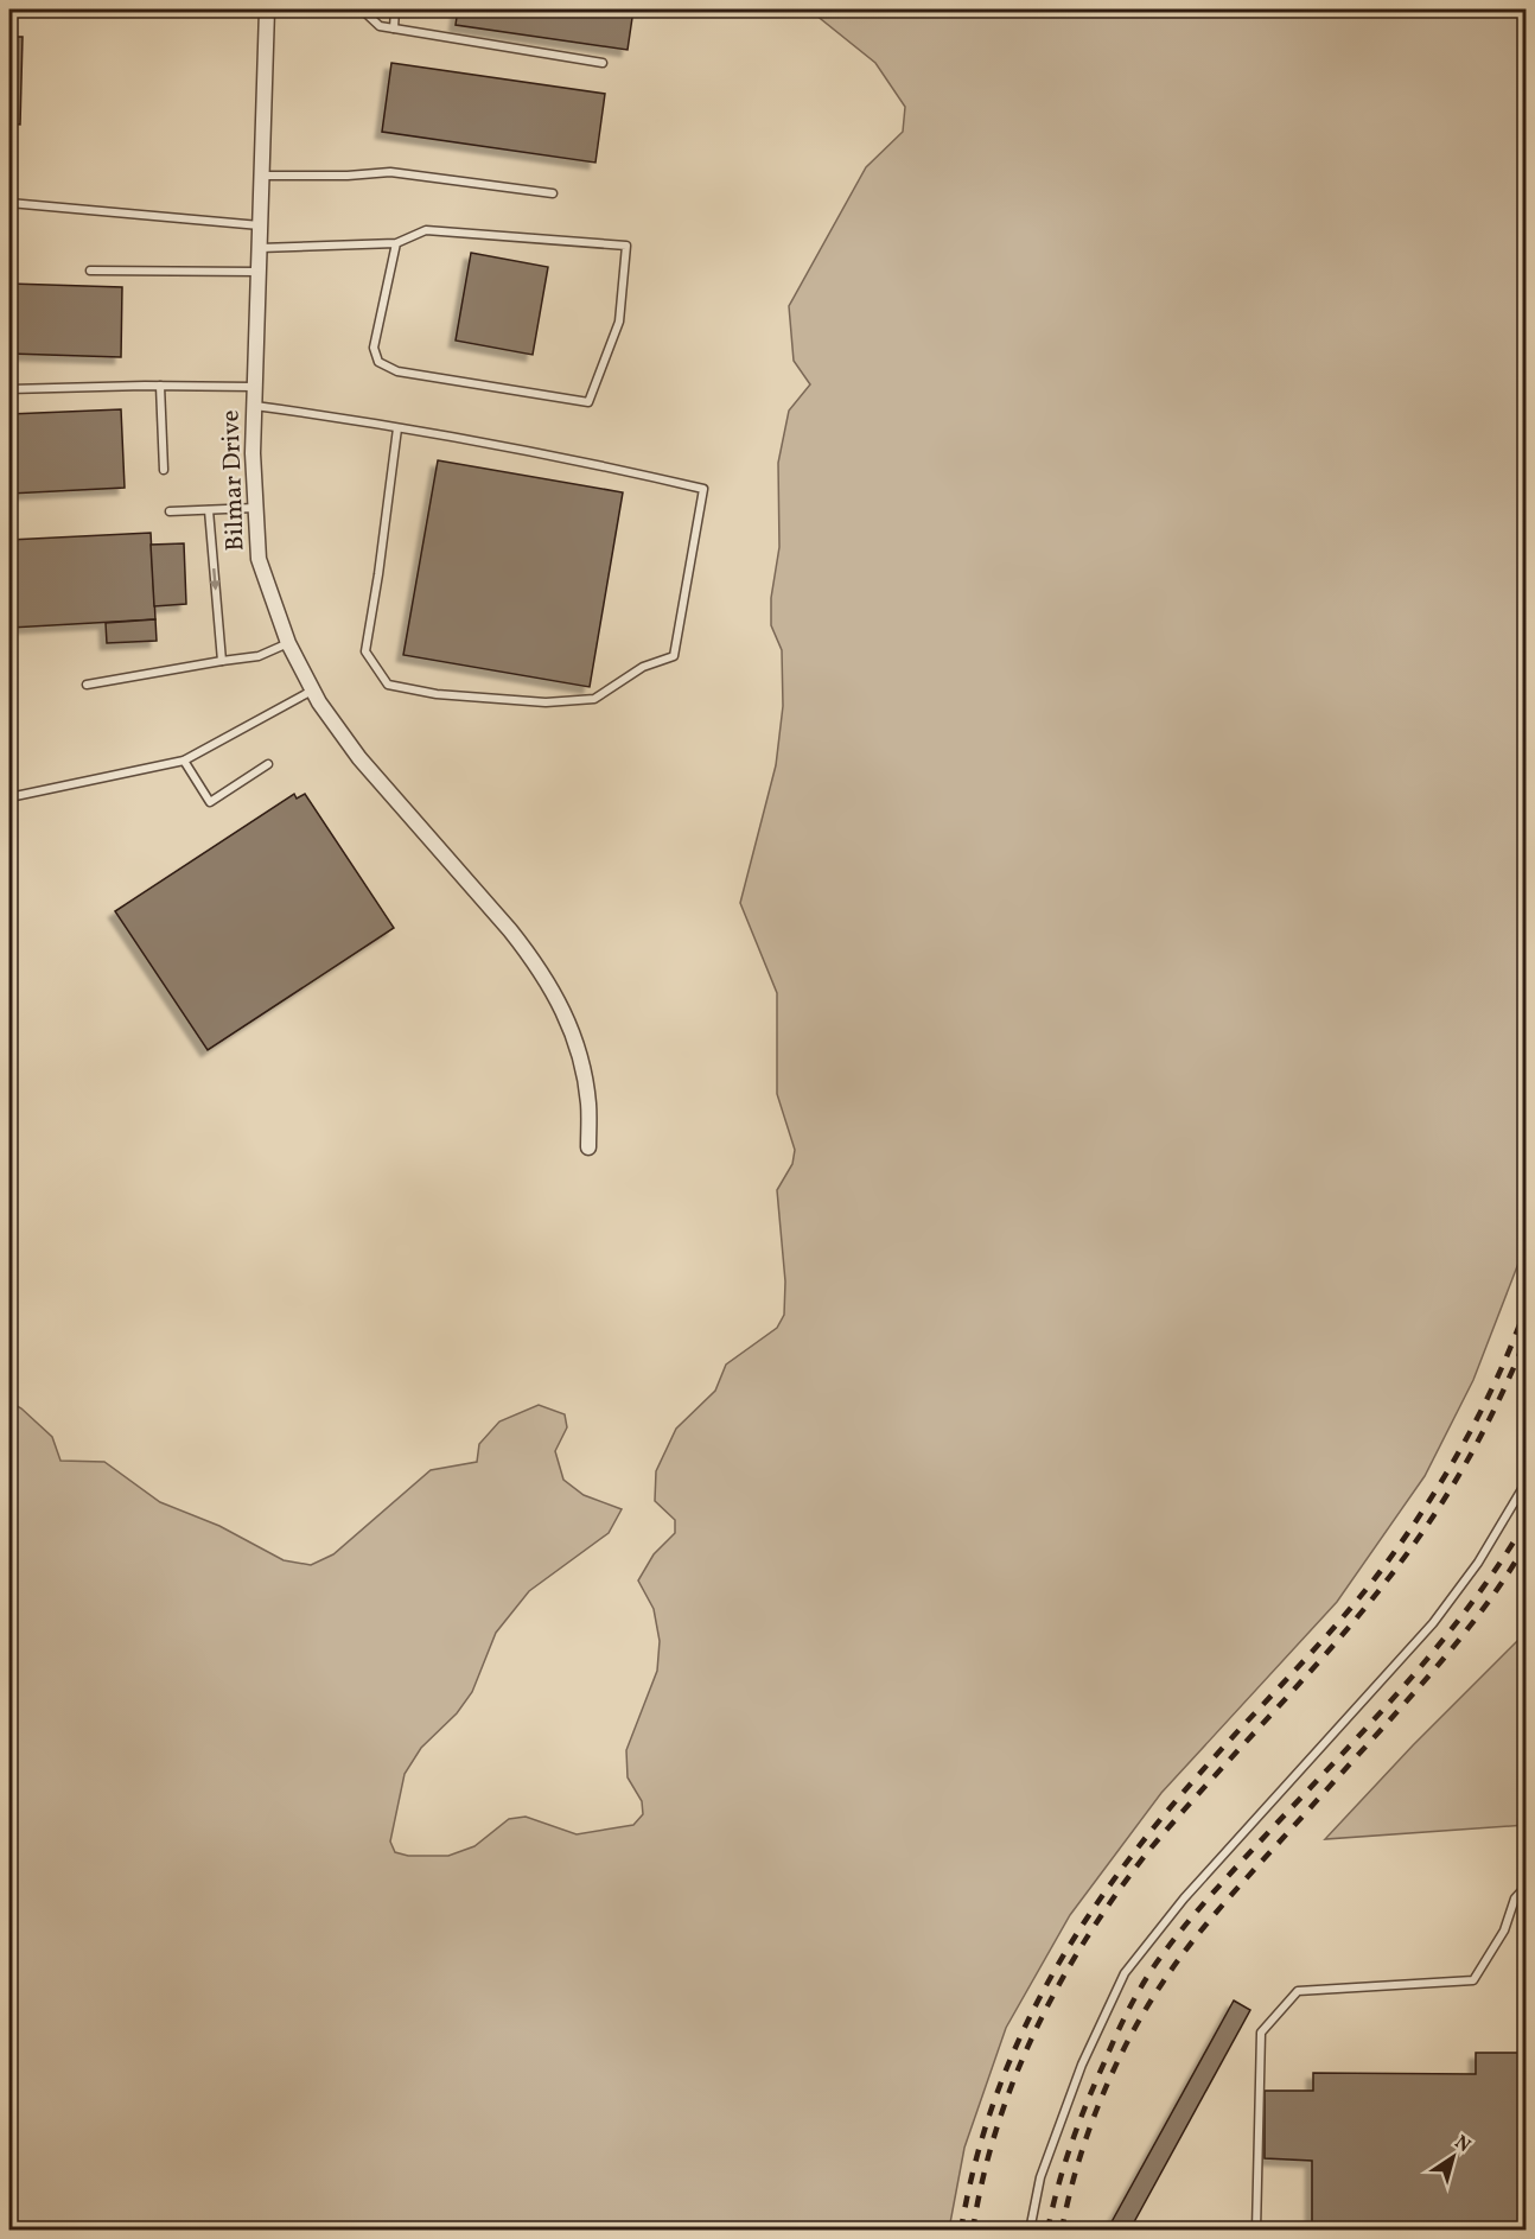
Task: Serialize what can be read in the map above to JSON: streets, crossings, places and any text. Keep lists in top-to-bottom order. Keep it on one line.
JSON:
{"streets":{"street":["Bilmar Drive"]},"north":"top right"}
